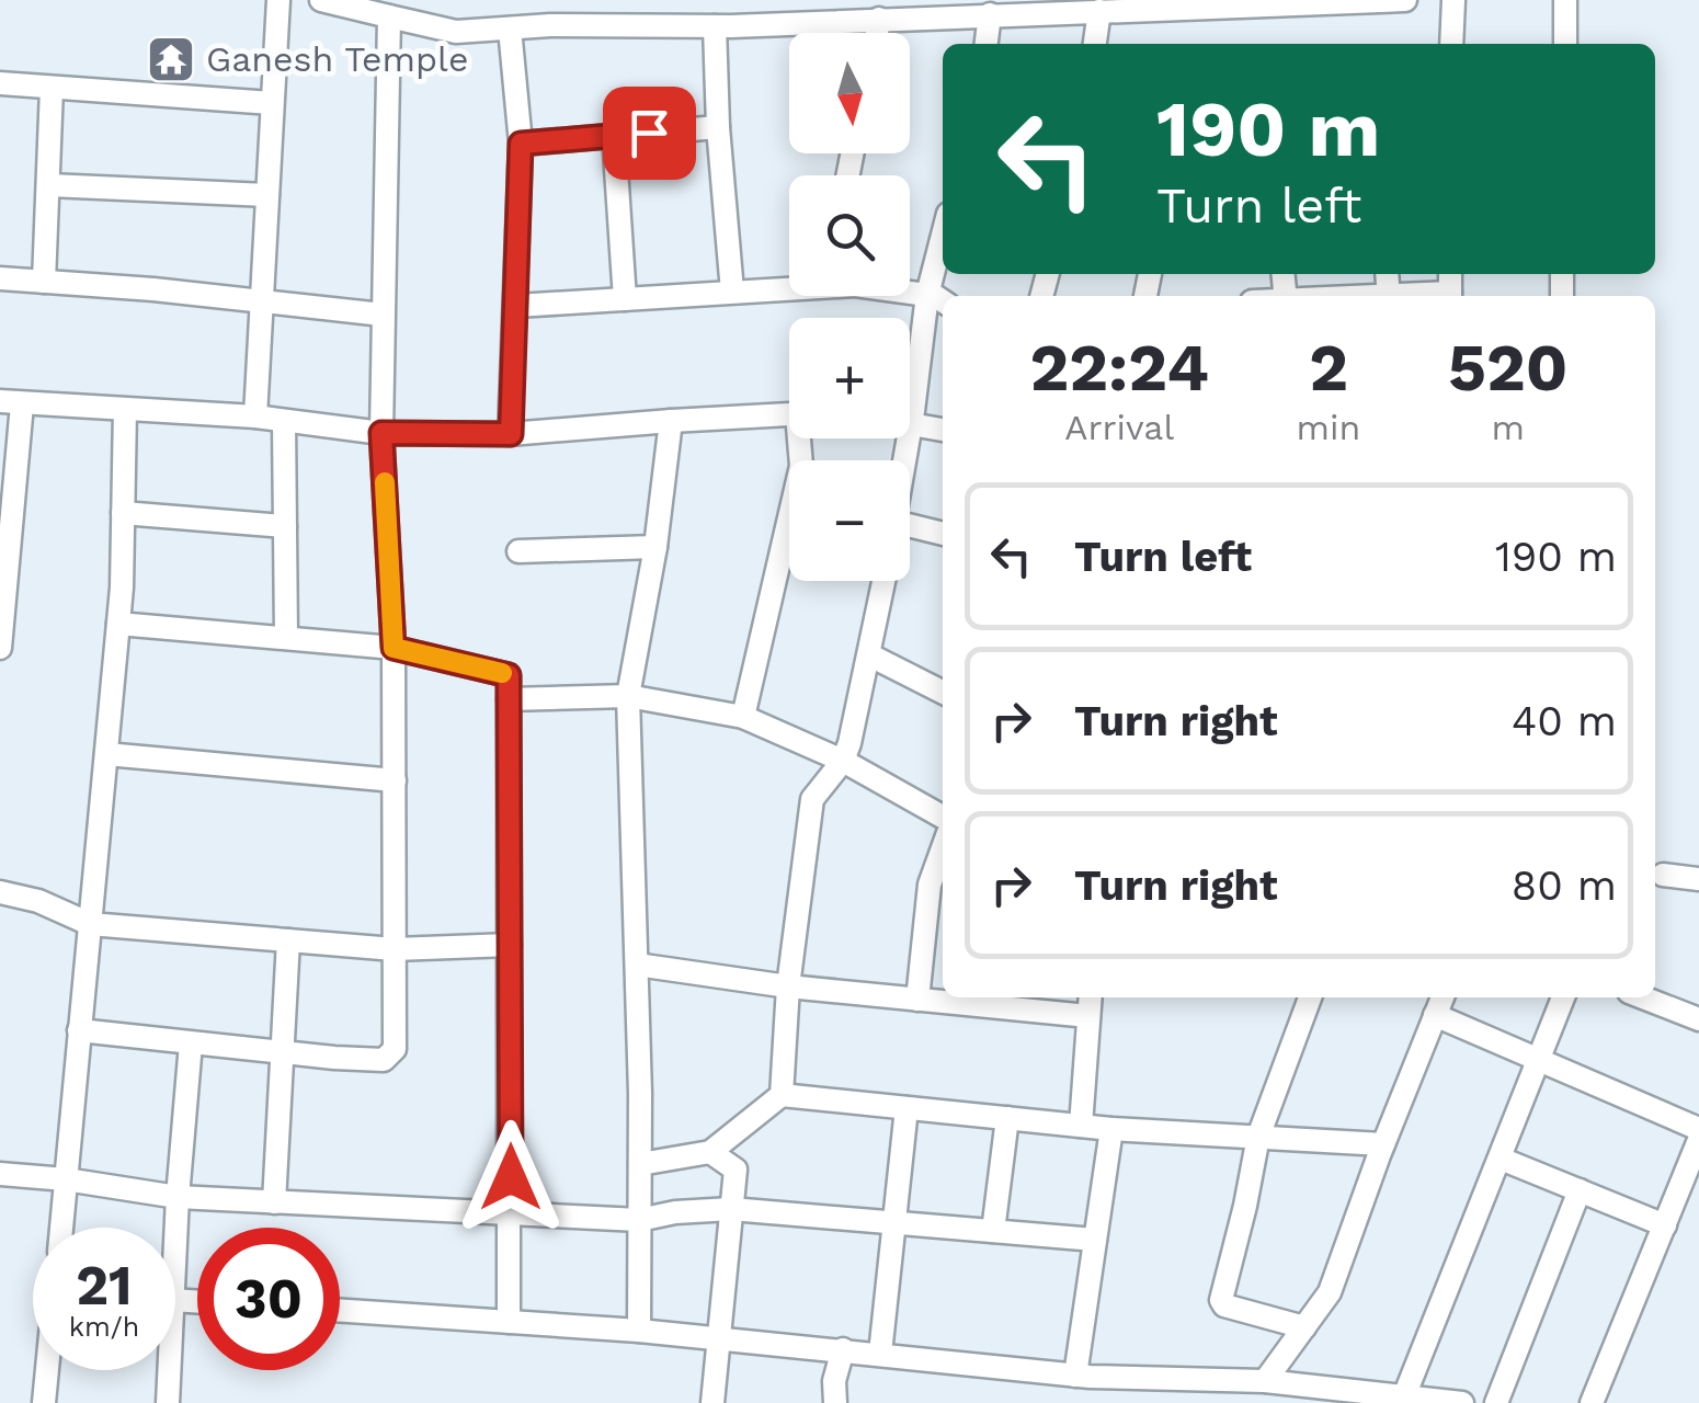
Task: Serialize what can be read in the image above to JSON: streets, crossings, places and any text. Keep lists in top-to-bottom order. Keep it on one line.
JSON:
{"places":{"temple":["Ganesh Temple"]},"north":"bottom","page":{"map_buttons":["+","−"],"turn":["190 m","Turn left"],"eta":["22:24","Arrival","2","min","520","m"],"list":[{"name":"Turn left","value":"190 m"},{"name":"Turn right","value":"40 m"},{"name":"Turn right","value":"80 m"}],"speed":"21 km/h","limit":"30"}}
